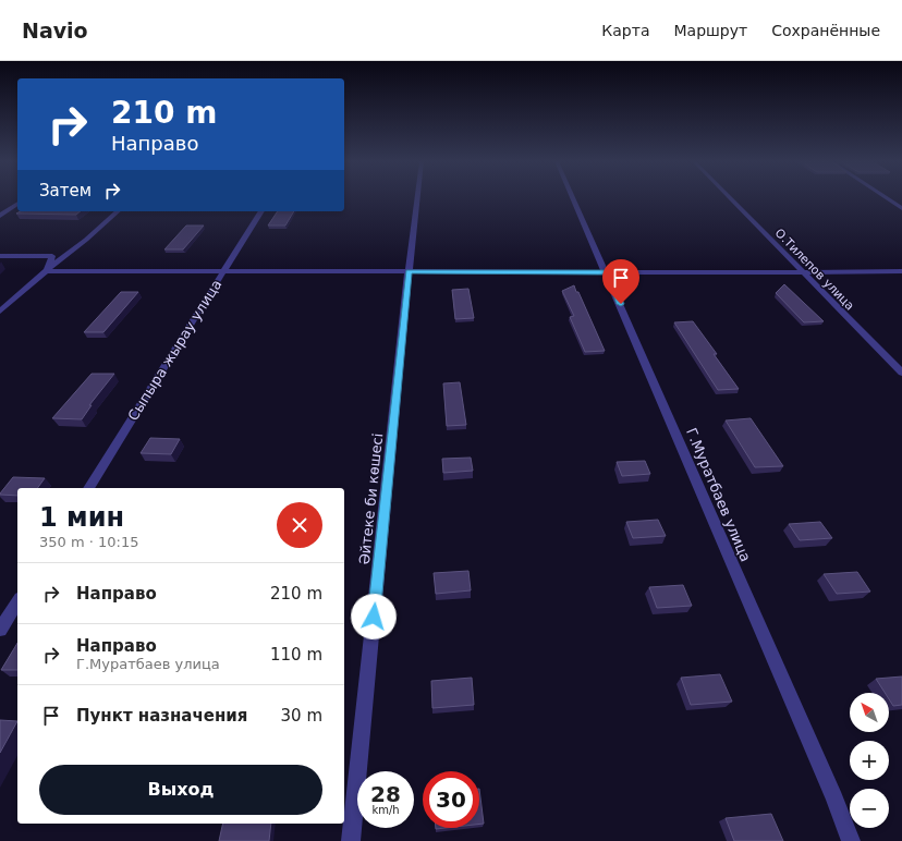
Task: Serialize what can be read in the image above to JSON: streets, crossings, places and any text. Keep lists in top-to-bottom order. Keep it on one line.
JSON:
{"streets":{"street":["О.Тилепов улица","Сыпыра жырау улица","Г.Муратбаев улица","Әйтеке би көшесі"]},"north":"top left","page":{"header":"Navio","nav":["Карта","Маршрут","Сохранённые"],"turn":["210 m","Направо"],"then":"Затем","heading":["1 мин","350 m · 10:15"],"list":[{"name":"Направо","value":"210 m"},{"name":"Направо","note":"Г.Муратбаев улица","value":"110 m"},{"name":"Пункт назначения","value":"30 m"}],"map_buttons":["+","−"],"buttons":"Выход","speed":"28 km/h","limit":"30"}}
